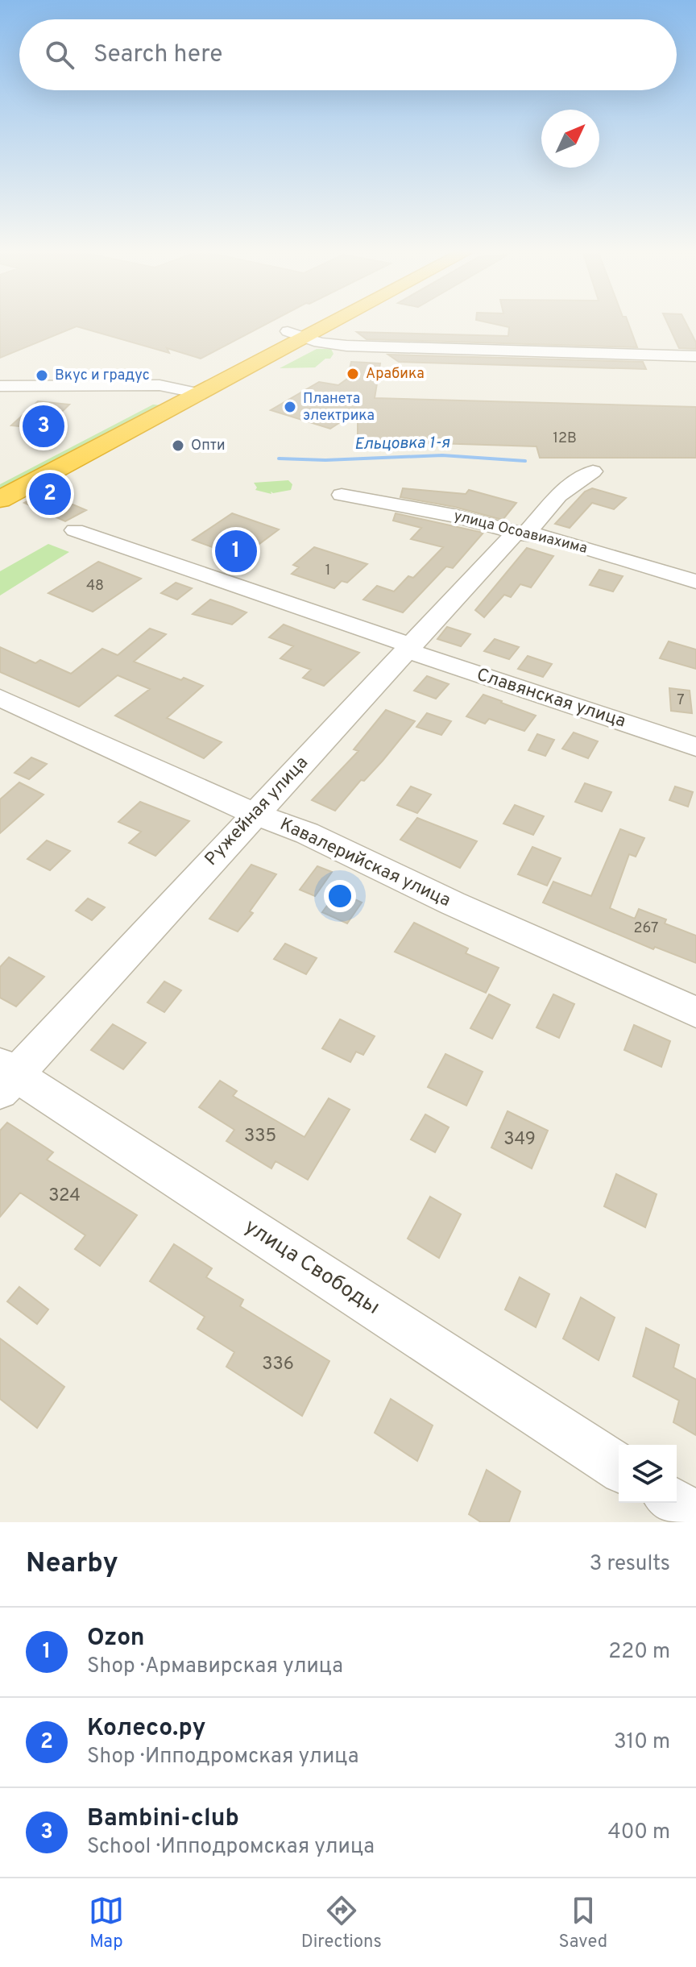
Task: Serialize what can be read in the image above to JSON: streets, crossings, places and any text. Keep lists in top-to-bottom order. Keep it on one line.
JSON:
{"streets":{"street":["улица Осоавиахима","Славянская улица","Ружейная улица","Кавалерийская улица","улица Свободы"]},"crossings":[["улица Осоавиахима","Ружейная улица"],["Славянская улица","Ружейная улица"],["Ружейная улица","Кавалерийская улица"],["Ружейная улица","улица Свободы"]],"water":["Ельцовка 1-я"],"places":["Арабика","Вкус и градус","Планета электрика","Опти"],"house_numbers":["12В","1","48","7","267","335","349","324","336"],"north":"top right","page":{"search":"Search here","pins":["3","2","1"],"heading":["Nearby","3 results"],"list":[{"mark":"1","name":"Ozon","note":"Shop · Армавирская улица","value":"220 m"},{"mark":"2","name":"Колесо.ру","note":"Shop · Ипподромская улица","value":"310 m"},{"mark":"3","name":"Bambini-club","note":"School · Ипподромская улица","value":"400 m"}],"nav":["Map","Directions","Saved"]}}
